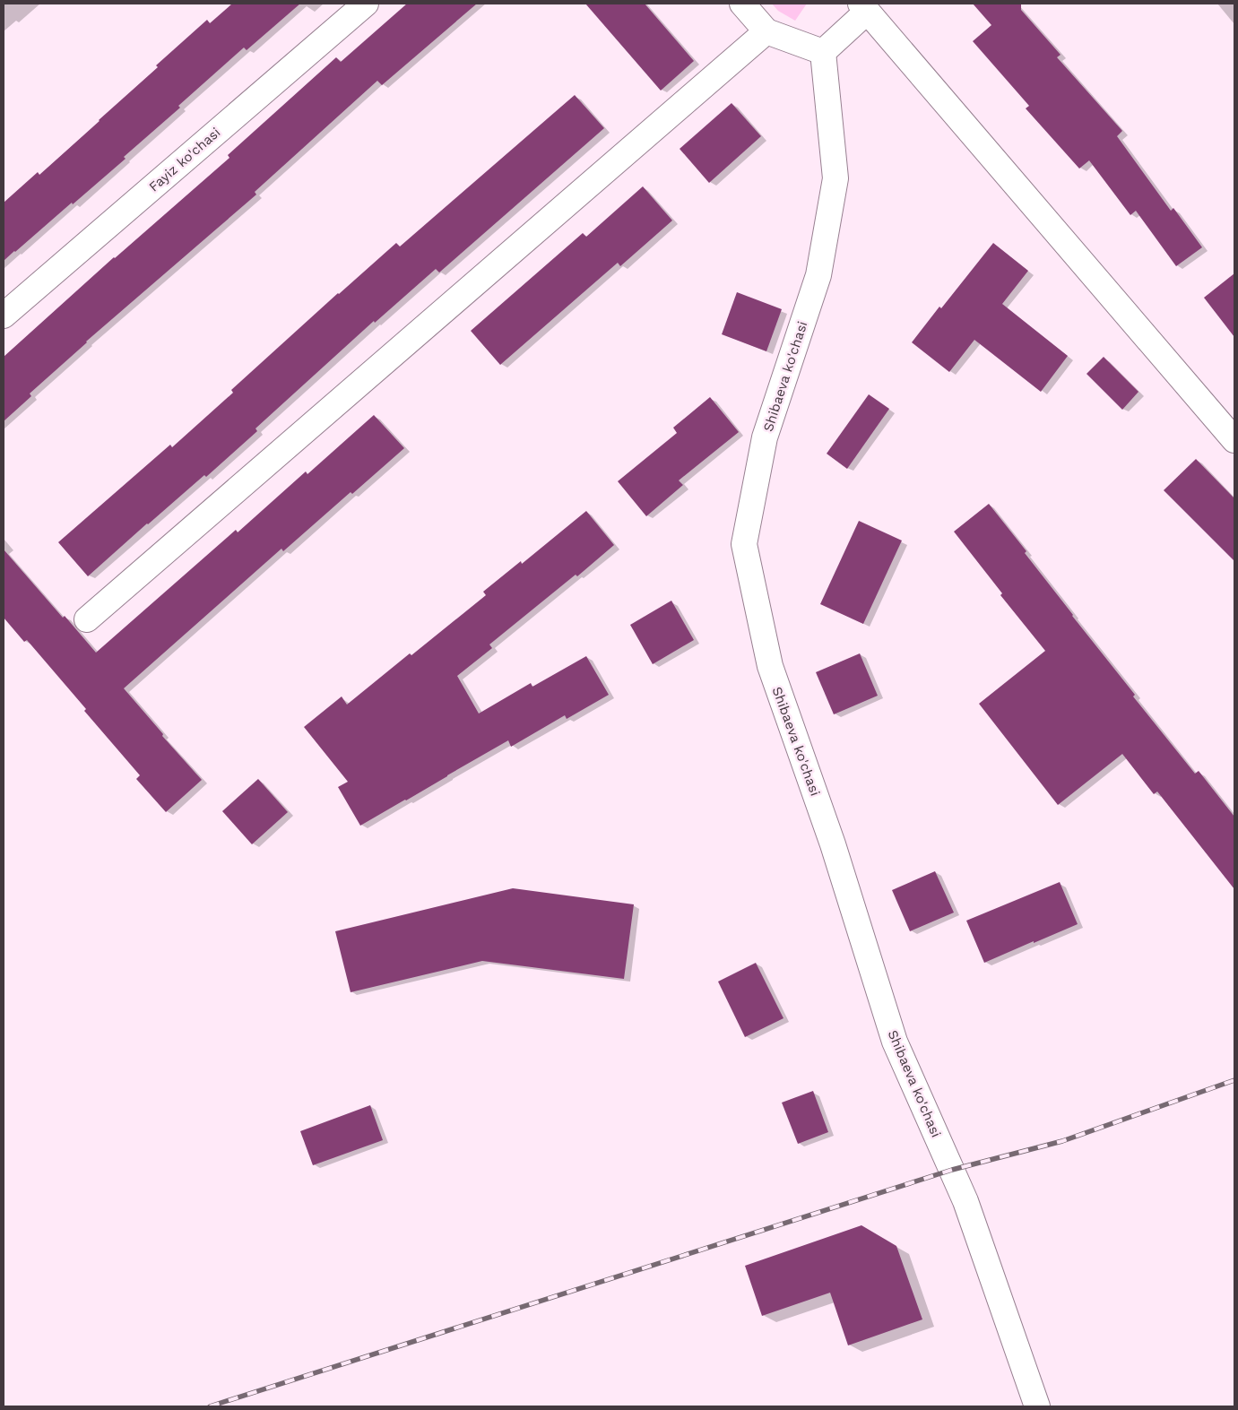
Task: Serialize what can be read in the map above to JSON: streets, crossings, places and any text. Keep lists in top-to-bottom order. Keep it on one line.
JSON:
{"streets":{"street":["Fayiz ko'chasi","Shibaeva ko'chasi"]}}
